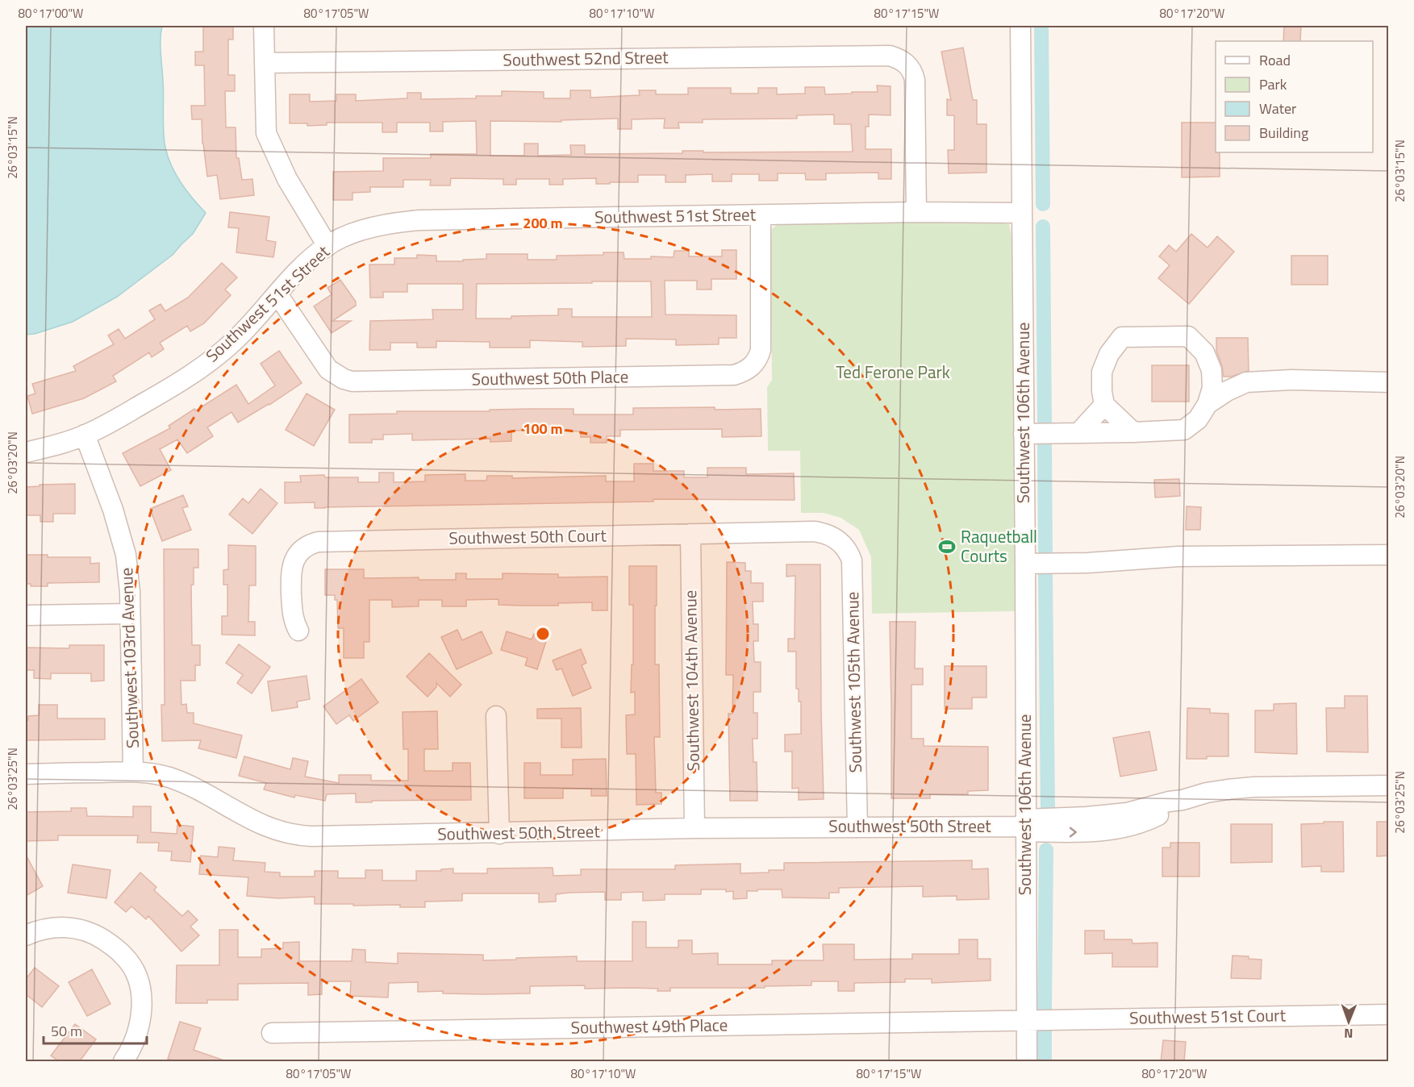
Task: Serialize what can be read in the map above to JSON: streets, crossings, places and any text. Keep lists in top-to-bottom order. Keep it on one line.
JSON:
{"streets":{"street":["Southwest 52nd Street","Southwest 51st Street","Southwest 50th Place","Southwest 106th Avenue","Southwest 50th Court","Southwest 103rd Avenue","Southwest 104th Avenue","Southwest 105th Avenue","Southwest 50th Street","Southwest 51st Court","Southwest 49th Place"]},"crossings":[["Southwest 52nd Street","Southwest 51st Street"],["Southwest 51st Street","Southwest 50th Place"],["Southwest 51st Street","Southwest 106th Avenue"],["Southwest 51st Street","Southwest 103rd Avenue"],["Southwest 106th Avenue","Southwest 50th Street"],["Southwest 106th Avenue","Southwest 51st Court"],["Southwest 106th Avenue","Southwest 49th Place"],["Southwest 50th Court","Southwest 104th Avenue"],["Southwest 50th Court","Southwest 105th Avenue"],["Southwest 103rd Avenue","Southwest 50th Street"],["Southwest 104th Avenue","Southwest 50th Street"],["Southwest 105th Avenue","Southwest 50th Street"],["Southwest 51st Court","Southwest 49th Place"]],"parks":["Ted Ferone Park"],"places":{"sports":["Raquetball Courts"]},"legend":["Road","Park","Water","Building"],"scale_bar":"50 m","north":"bottom","coordinates":["80°17'00\"W","80°17'05\"W","80°17'10\"W","80°17'15\"W","80°17'20\"W","26°03'15\"N","26°03'20\"N","26°03'25\"N"],"rings":["200 m","100 m"]}
